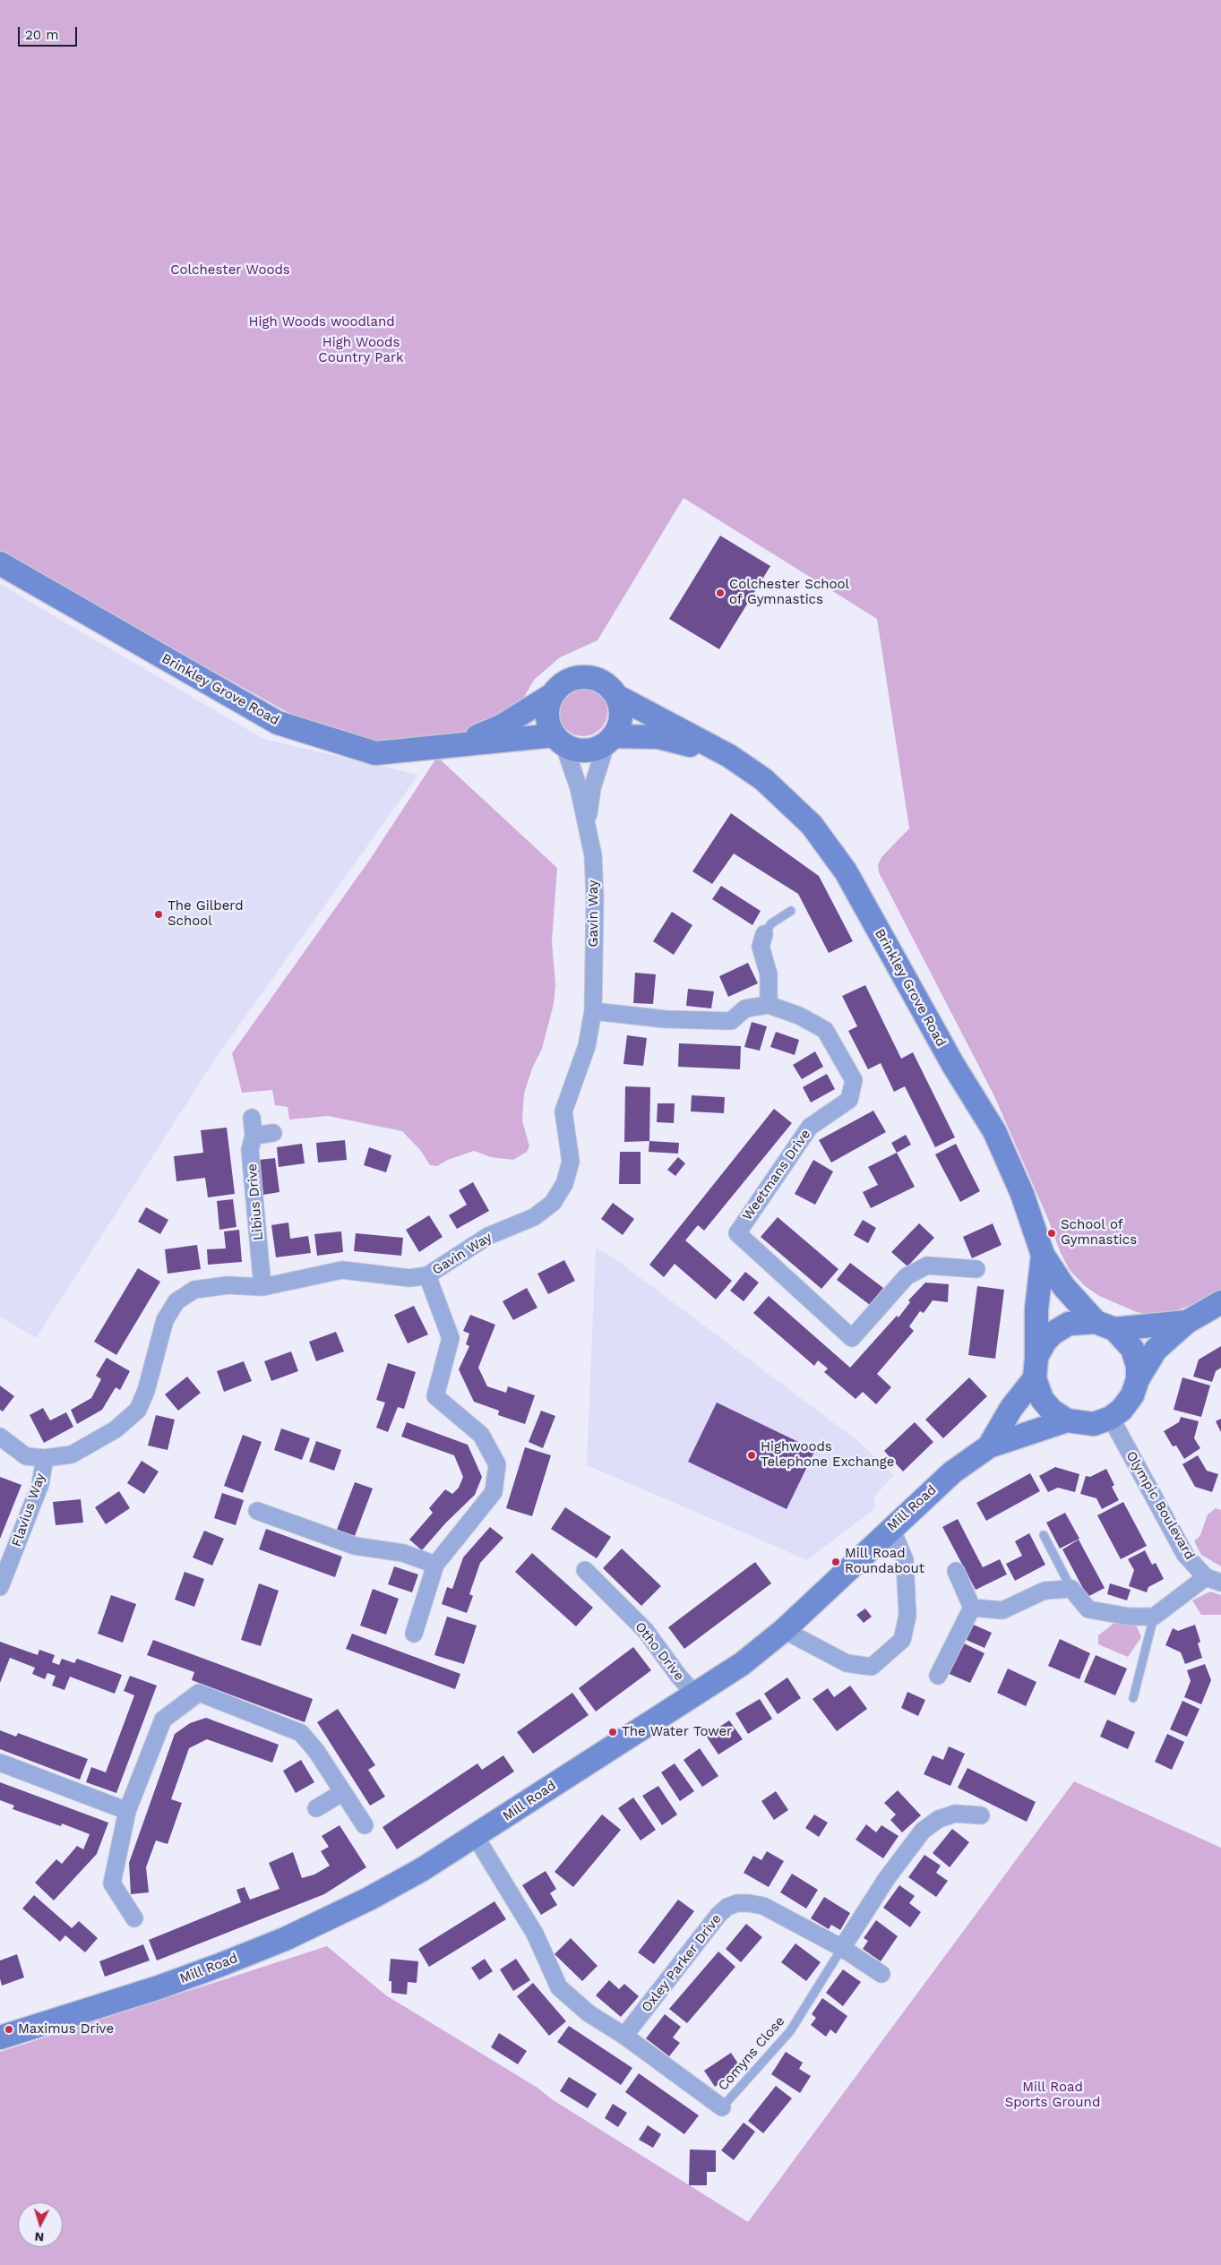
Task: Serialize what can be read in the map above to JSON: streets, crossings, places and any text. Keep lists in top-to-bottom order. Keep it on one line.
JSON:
{"streets":{"street":["Brinkley Grove Road","Gavin Way","Weetmans Drive","Libius Drive","Olympic Boulevard","Mill Road","Flavius Way","Otho Drive","Oxley Parker Drive"],"lane":["Comyns Close"]},"crossings":[["Brinkley Grove Road","Gavin Way"],["Brinkley Grove Road","Olympic Boulevard"],["Brinkley Grove Road","Mill Road"],["Gavin Way","Weetmans Drive"],["Gavin Way","Libius Drive"],["Gavin Way","Flavius Way"],["Olympic Boulevard","Mill Road"],["Mill Road","Otho Drive"],["Oxley Parker Drive","Comyns Close"]],"parks":["Colchester Woods","High Woods woodland","High Woods Country Park","Mill Road Sports Ground"],"places":["Colchester School of Gymnastics","The Gilberd School","School of Gymnastics","Highwoods Telephone Exchange","Mill Road Roundabout","The Water Tower","Maximus Drive"],"scale_bar":"20 m","north":"bottom"}
